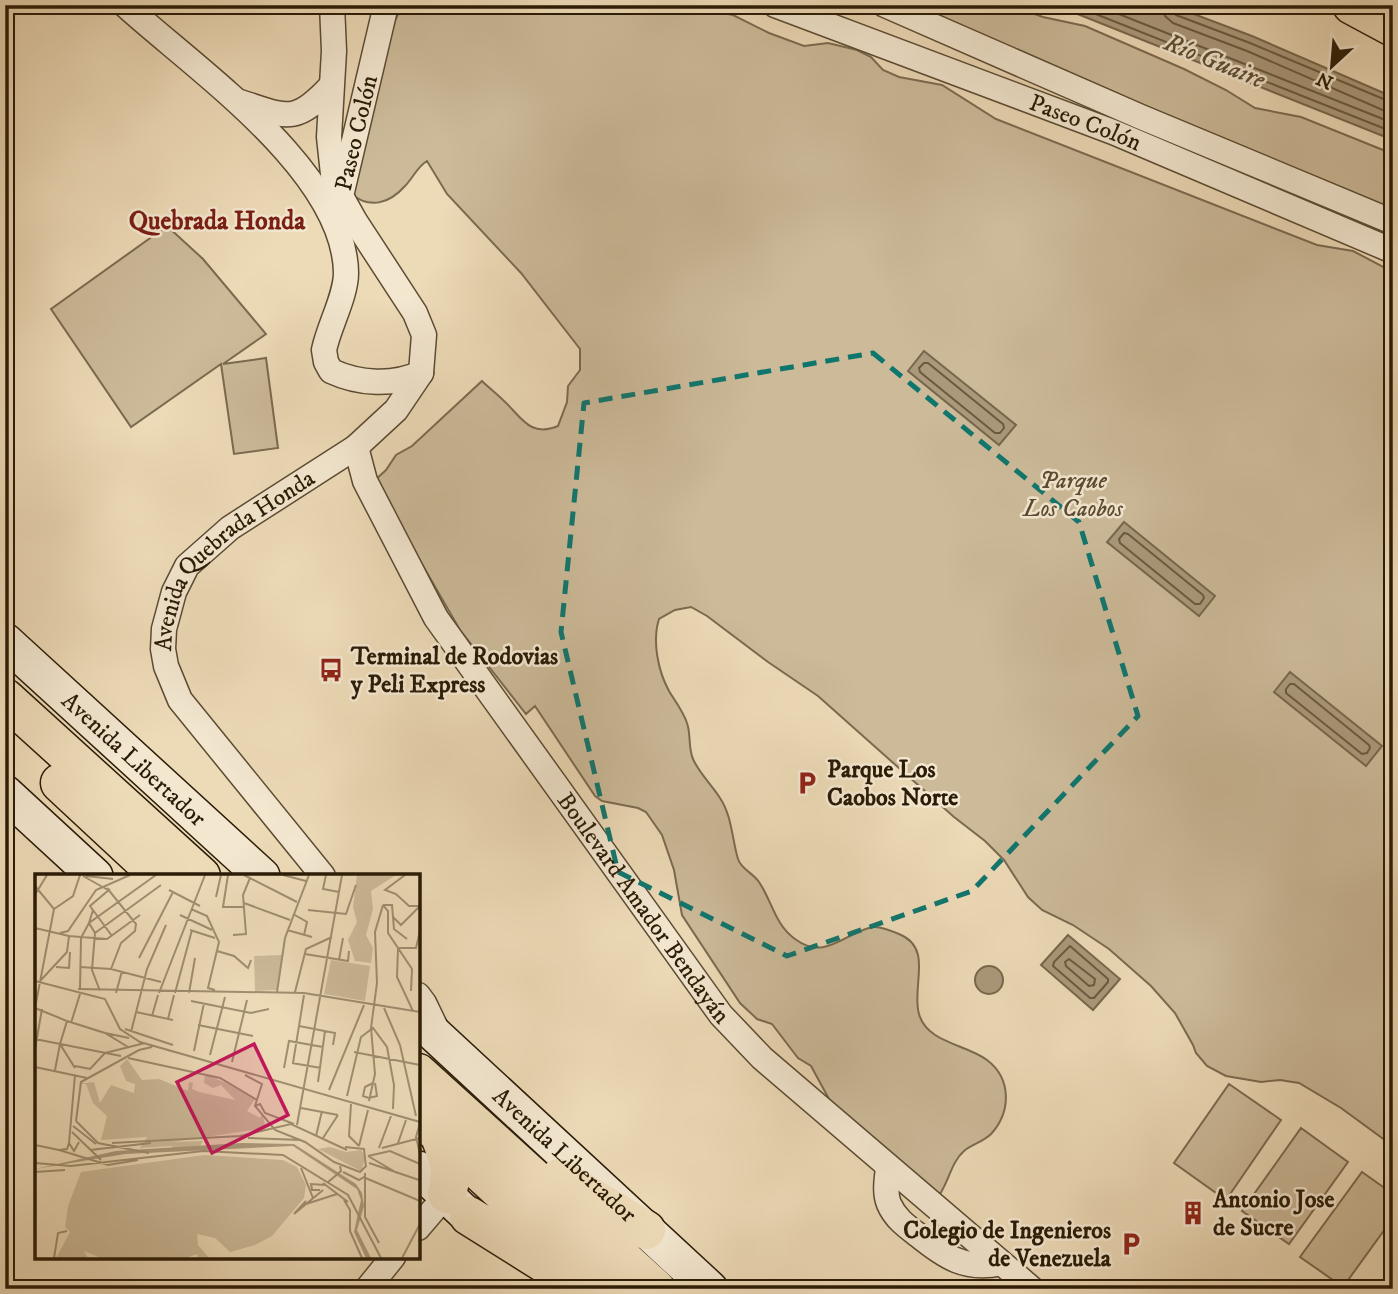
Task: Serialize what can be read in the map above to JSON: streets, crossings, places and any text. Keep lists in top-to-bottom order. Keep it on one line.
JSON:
{"streets":{"main road":["Avenida Libertador"],"street":["Paseo Colón","Avenida Quebrada Honda","Boulevard Amador Bendayán"]},"crossings":[["Paseo Colón","Avenida Quebrada Honda"],["Avenida Quebrada Honda","Boulevard Amador Bendayán"]],"districts":["Quebrada Honda"],"water":["Río Guaire"],"parks":["Parque Los Caobos"],"places":{"bus stop":["Terminal de Rodovias y Peli Express"],"parking":["Parque Los Caobos Norte","Colegio de Ingenieros de Venezuela"],"building":["Antonio Jose de Sucre"]},"north":"bottom left"}
